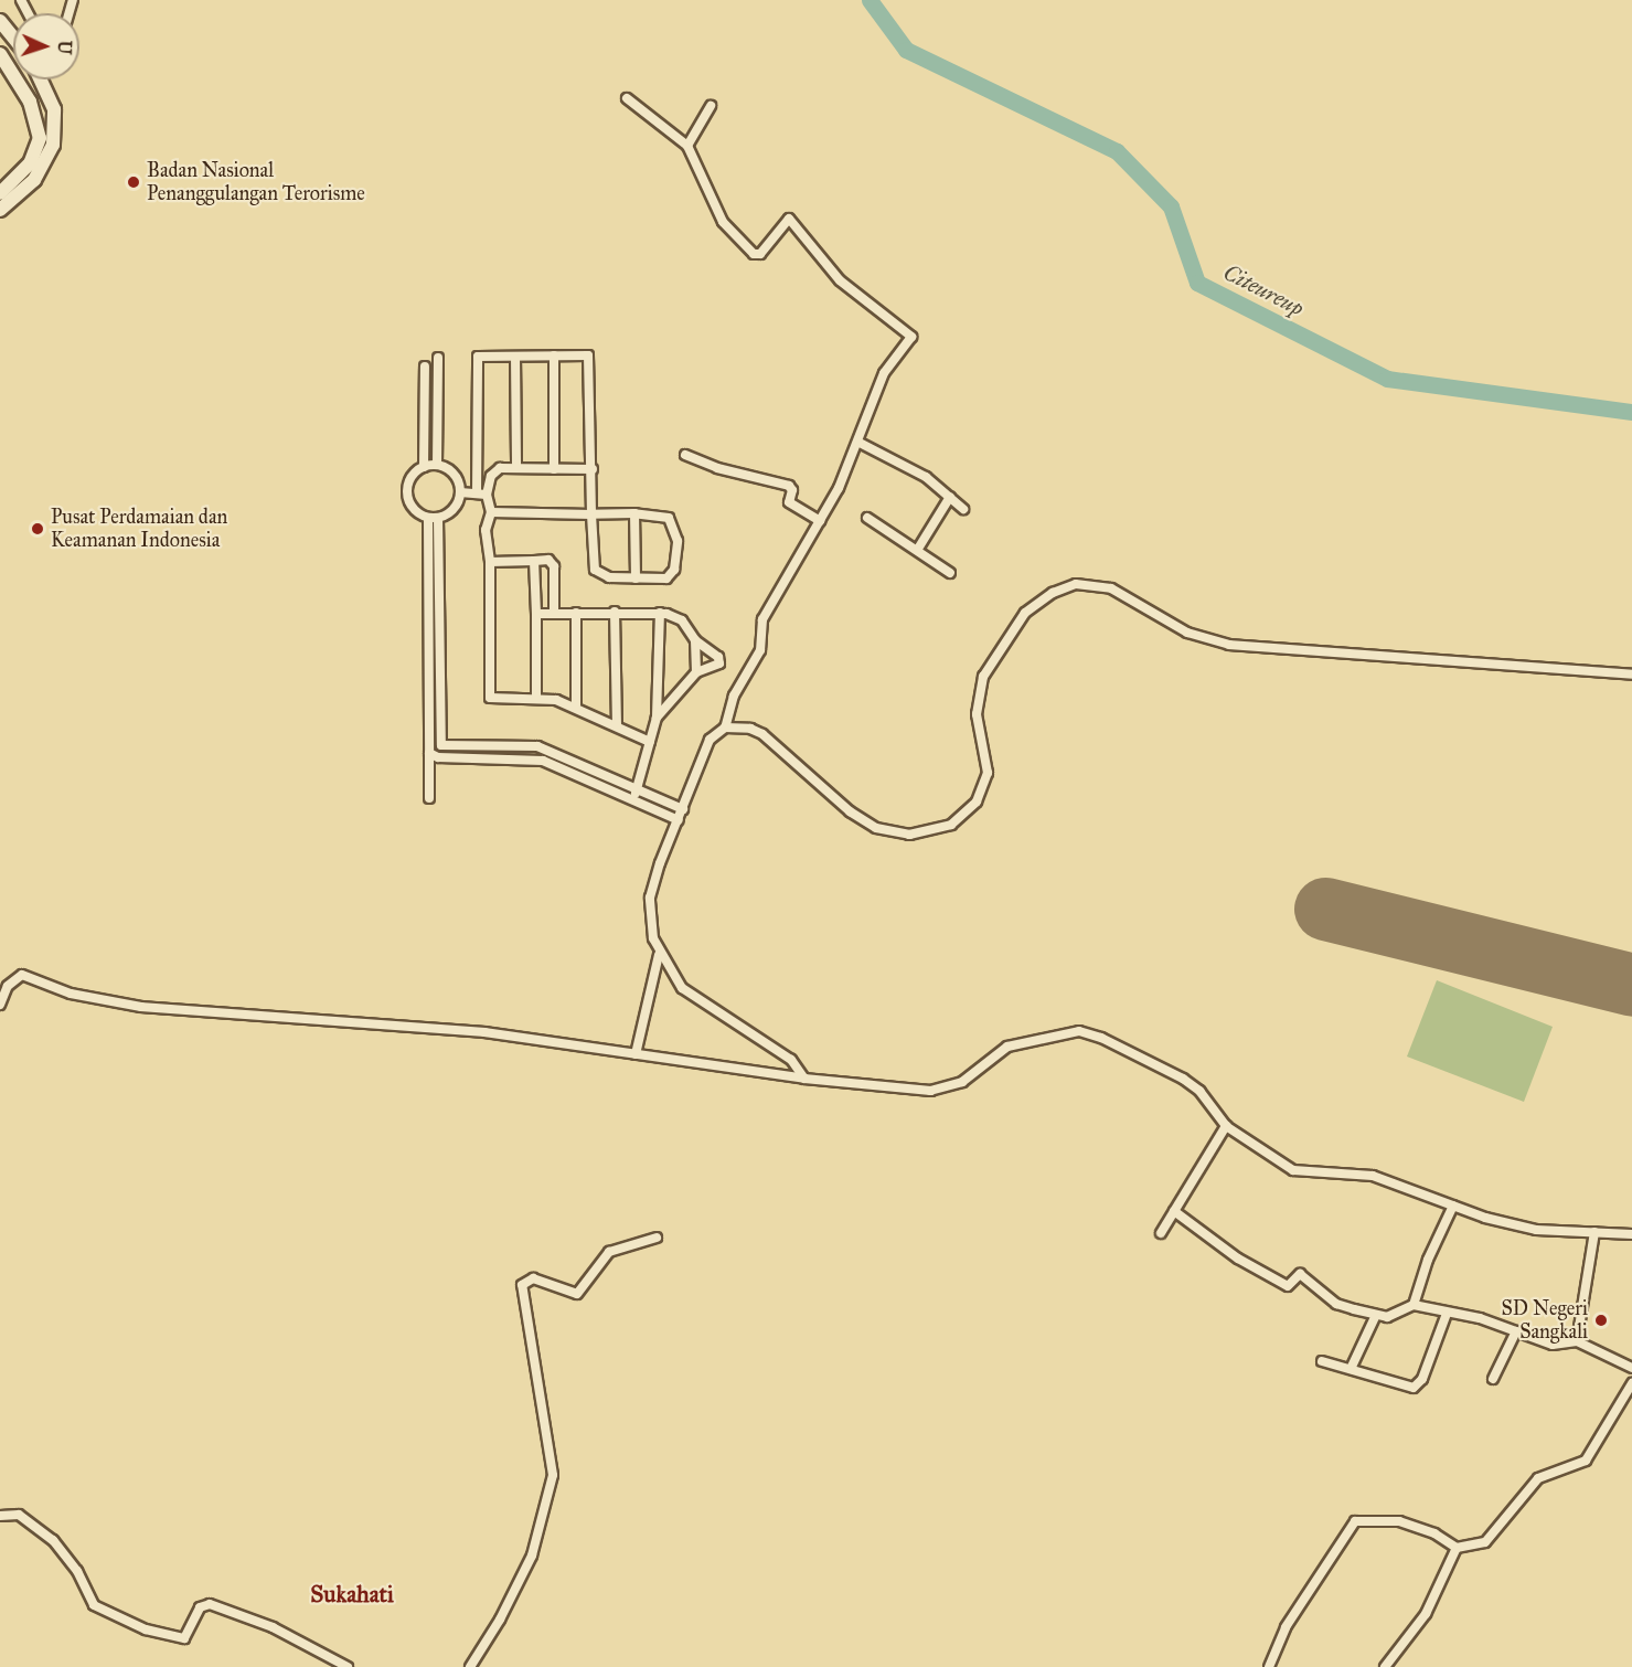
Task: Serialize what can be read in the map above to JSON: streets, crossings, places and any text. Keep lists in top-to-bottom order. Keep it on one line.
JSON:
{"districts":["Sukahati"],"water":["Citeureup"],"places":["Badan Nasional Penanggulangan Terorisme","Pusat Perdamaian dan Keamanan Indonesia","SD Negeri Sangkali"],"north":"right"}
